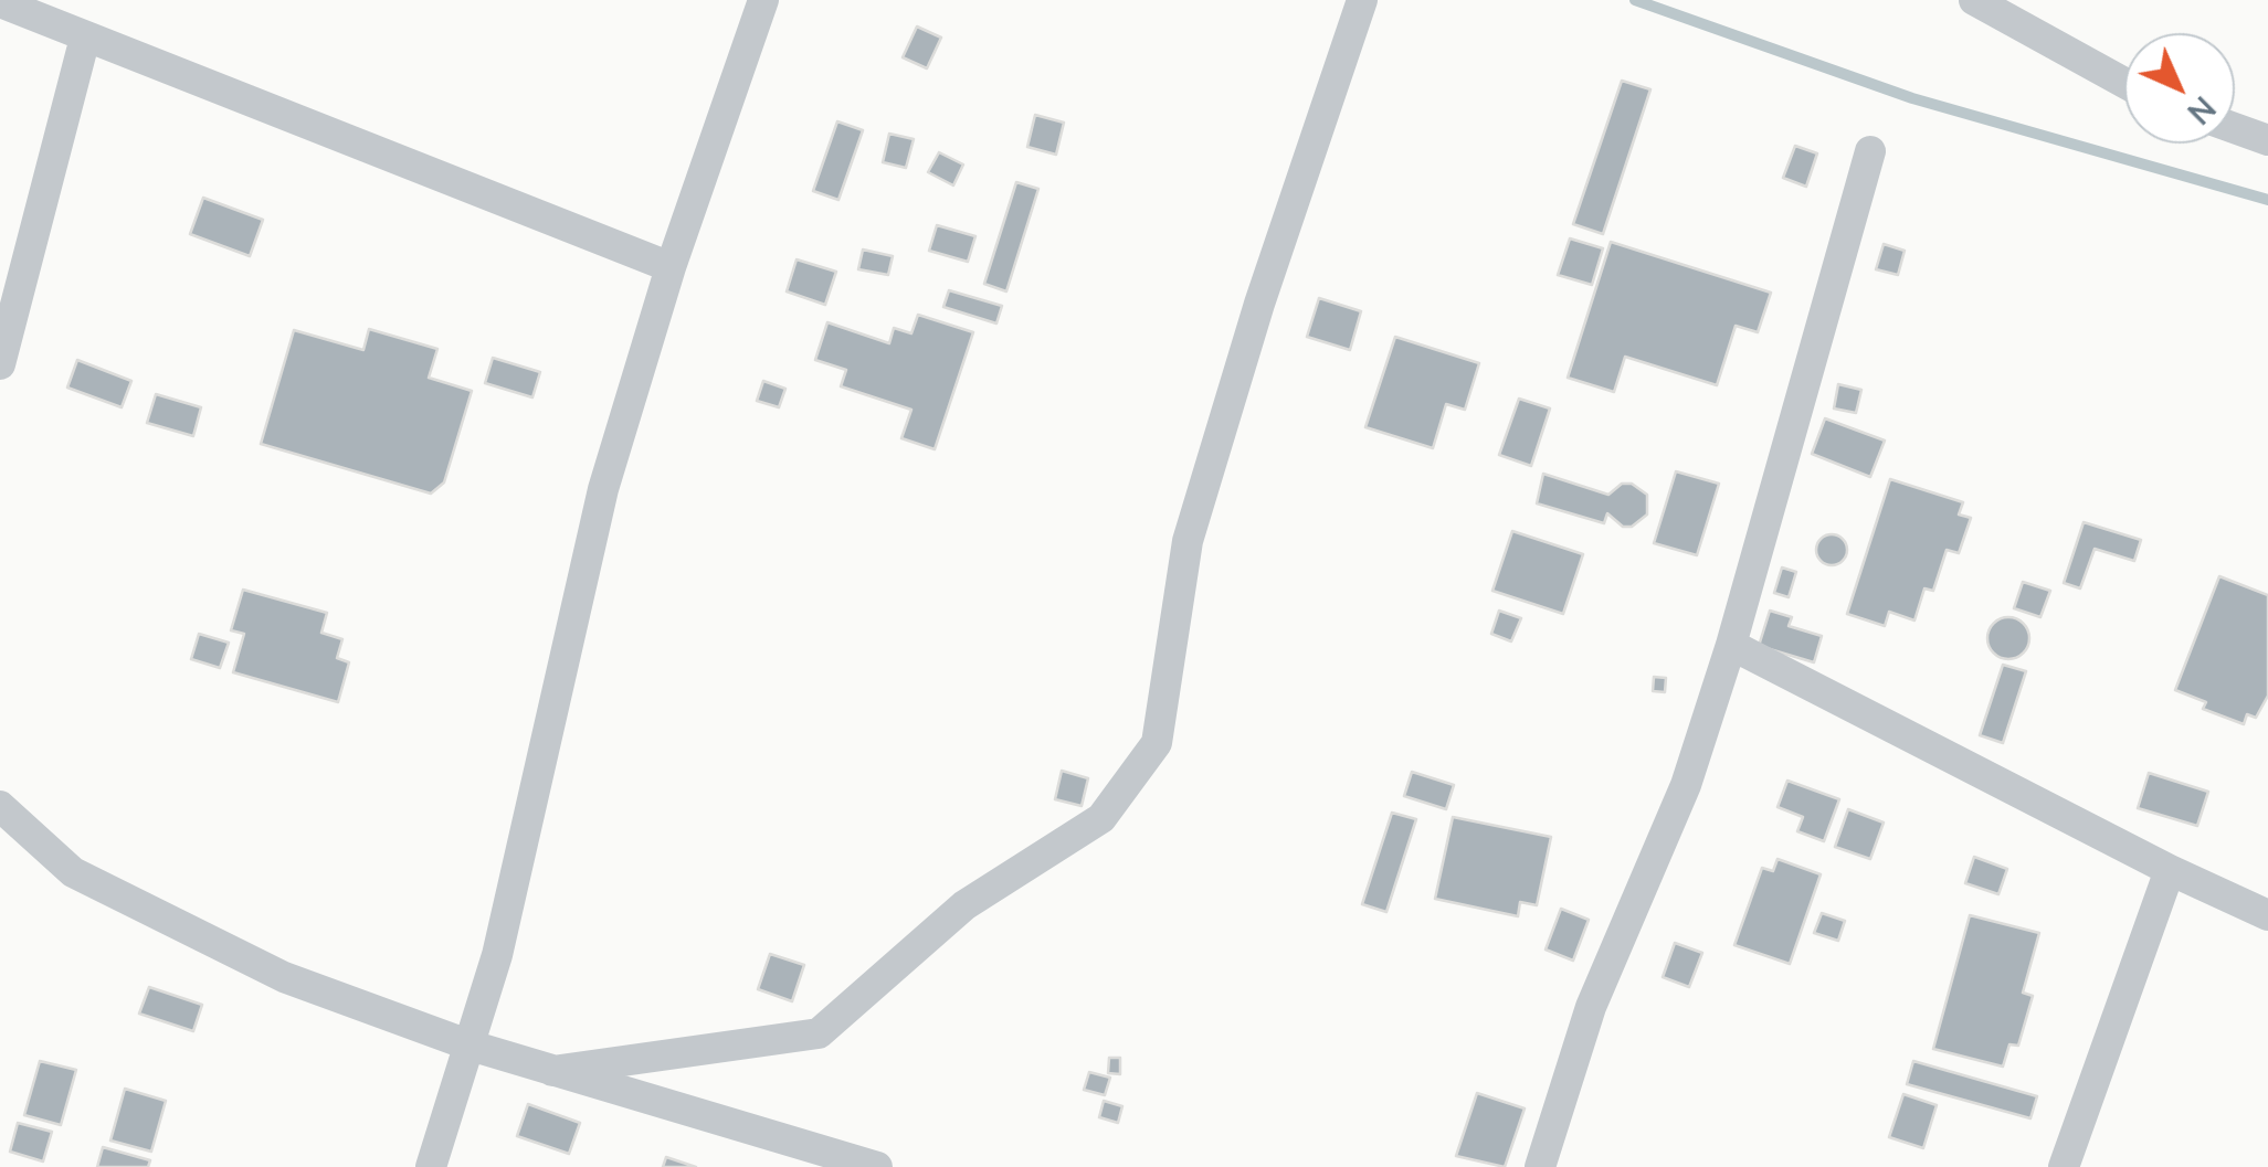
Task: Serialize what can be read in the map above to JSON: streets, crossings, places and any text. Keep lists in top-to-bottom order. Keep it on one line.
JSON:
{"north":"bottom right"}
